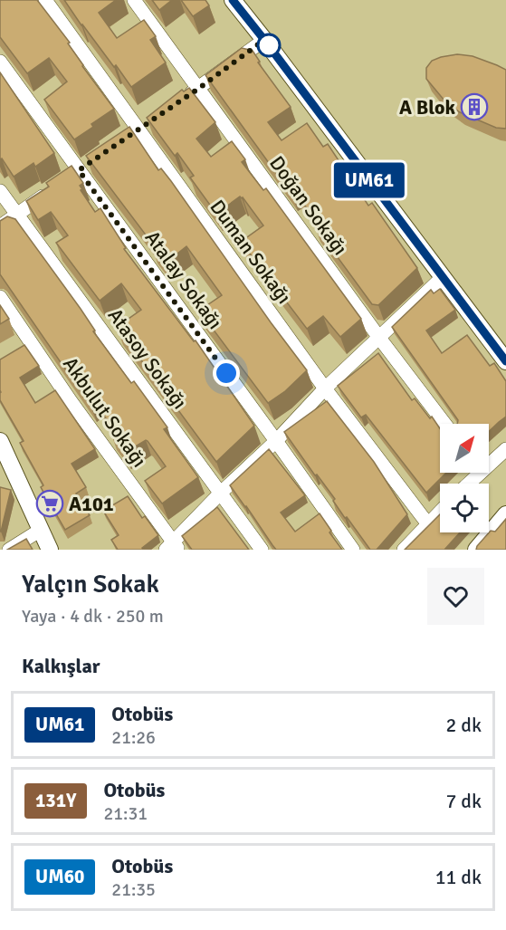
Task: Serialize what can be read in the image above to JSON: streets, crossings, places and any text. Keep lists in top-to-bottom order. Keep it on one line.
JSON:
{"streets":{"street":["Doğan Sokağı","Duman Sokağı","Atalay Sokağı","Atasoy Sokağı","Akbulut Sokağı"]},"places":{"building":["A Blok"],"supermarket":["A101"]},"lines":["bus line UM61"],"north":"top right","page":{"on_map":"UM61","heading":[["Yalçın Sokak","Yaya · 4 dk · 250 m"],"Kalkışlar"],"list":[{"mark":"UM61","name":"Otobüs","note":"21:26","value":"2 dk"},{"mark":"131Y","name":"Otobüs","note":"21:31","value":"7 dk"},{"mark":"UM60","name":"Otobüs","note":"21:35","value":"11 dk"}]}}
